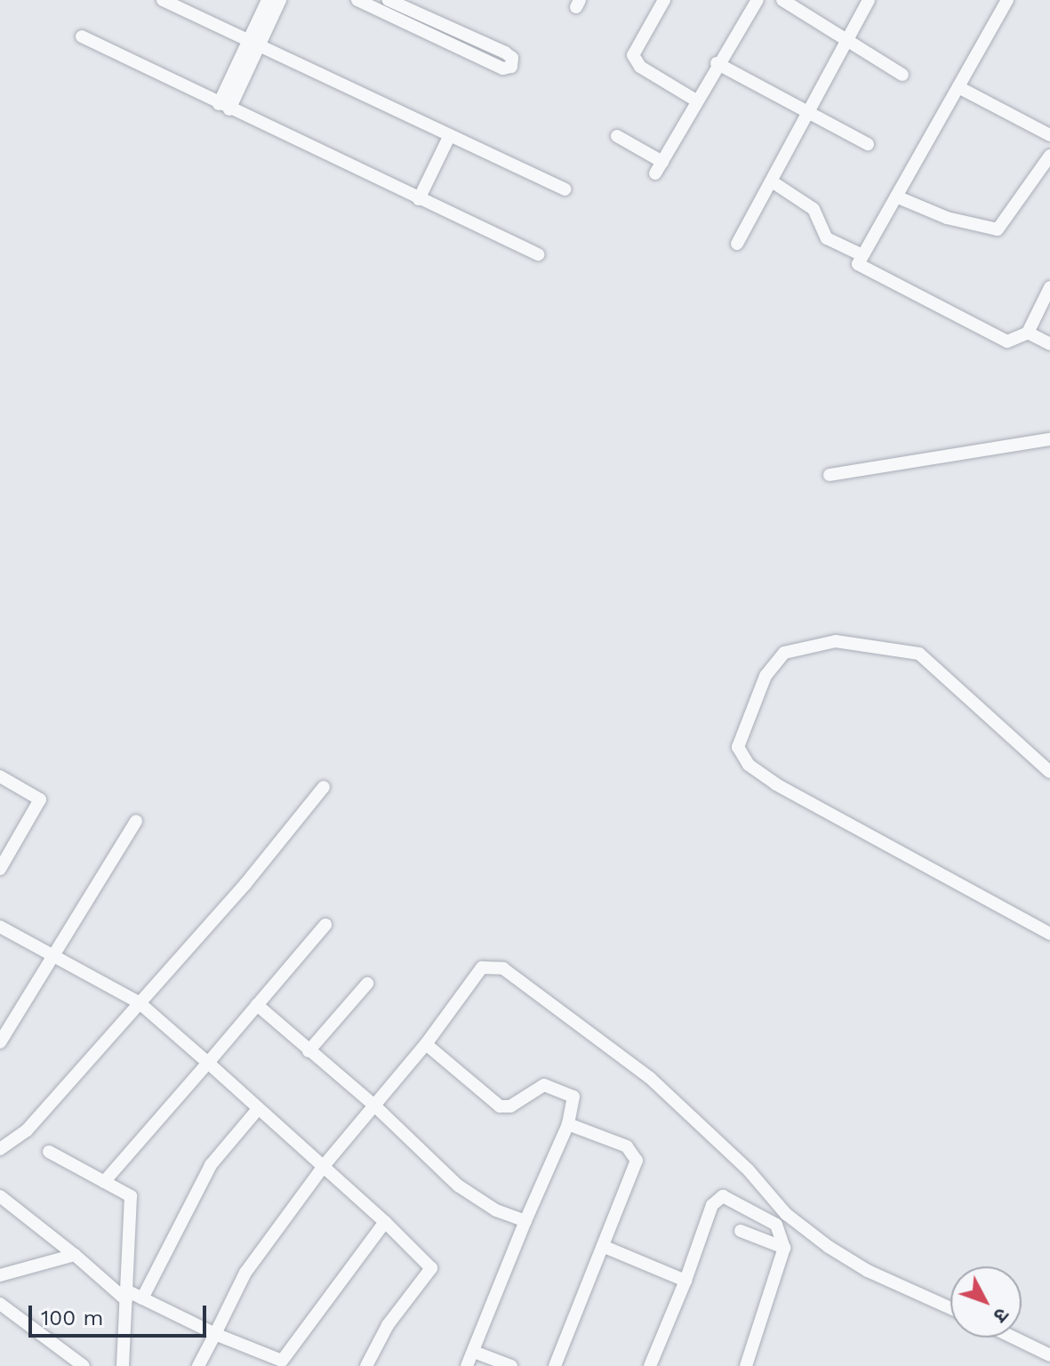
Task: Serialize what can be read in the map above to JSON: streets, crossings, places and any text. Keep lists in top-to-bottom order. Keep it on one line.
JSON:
{"scale_bar":"100 m","north":"bottom right"}
